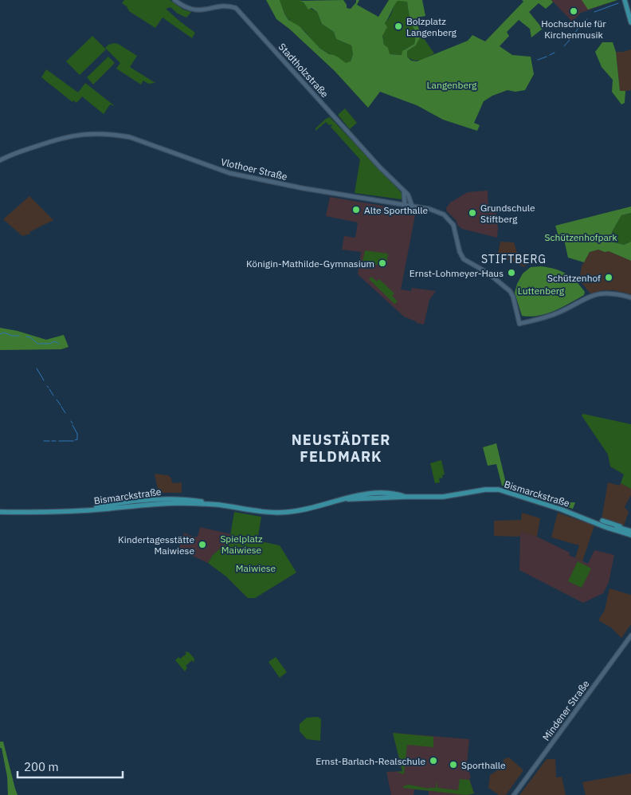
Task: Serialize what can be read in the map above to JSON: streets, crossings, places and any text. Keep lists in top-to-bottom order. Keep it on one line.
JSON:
{"streets":{"main road":["Bismarckstraße"],"street":["Stadtholzstraße","Vlothoer Straße","Mindener Straße"]},"crossings":[["Stadtholzstraße","Vlothoer Straße"]],"districts":["STIFTBERG","NEUSTÄDTER FELDMARK"],"parks":["Langenberg","Schützenhofpark","Luttenberg","Spielplatz Maiwiese","Maiwiese"],"places":["Hochschule für Kirchenmusik","Bolzplatz Langenberg","Alte Sporthalle","Grundschule Stiftberg","Königin-Mathilde-Gymnasium","Ernst-Lohmeyer-Haus","Schützenhof","Kindertagesstätte Maiwiese","Ernst-Barlach-Realschule","Sporthalle"],"scale_bar":"200 m"}
